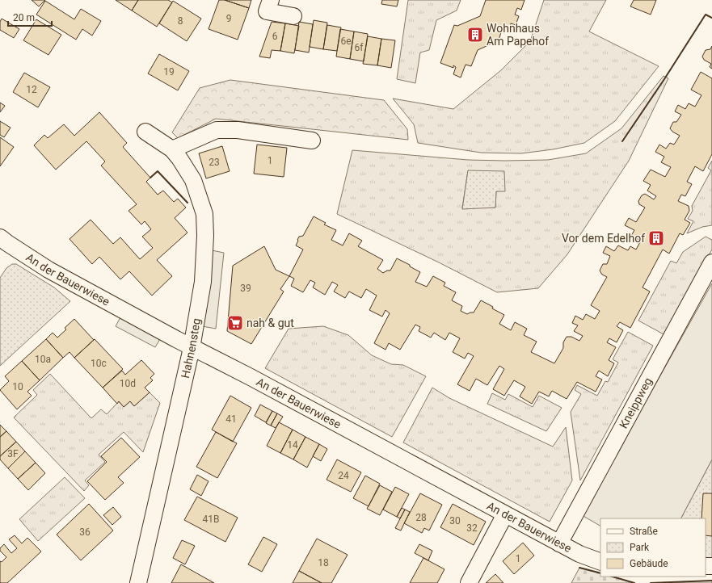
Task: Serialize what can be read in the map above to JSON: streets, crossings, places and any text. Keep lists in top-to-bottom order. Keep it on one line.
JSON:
{"streets":{"street":["An der Bauerwiese","Hahnensteg","Kneippweg"]},"crossings":[["An der Bauerwiese","Hahnensteg"],["An der Bauerwiese","Kneippweg"]],"places":{"building":["Wohnhaus Am Papehof","Vor dem Edelhof"],"supermarket":["nah & gut"]},"house_numbers":["9","8","6","6e","6f","19","12","1","23","39","10a","10c","10d","10","41","14","3F","24","28","41B","30","32","36","1","18"],"legend":["Straße","Park","Gebäude"],"scale_bar":"20 m"}
